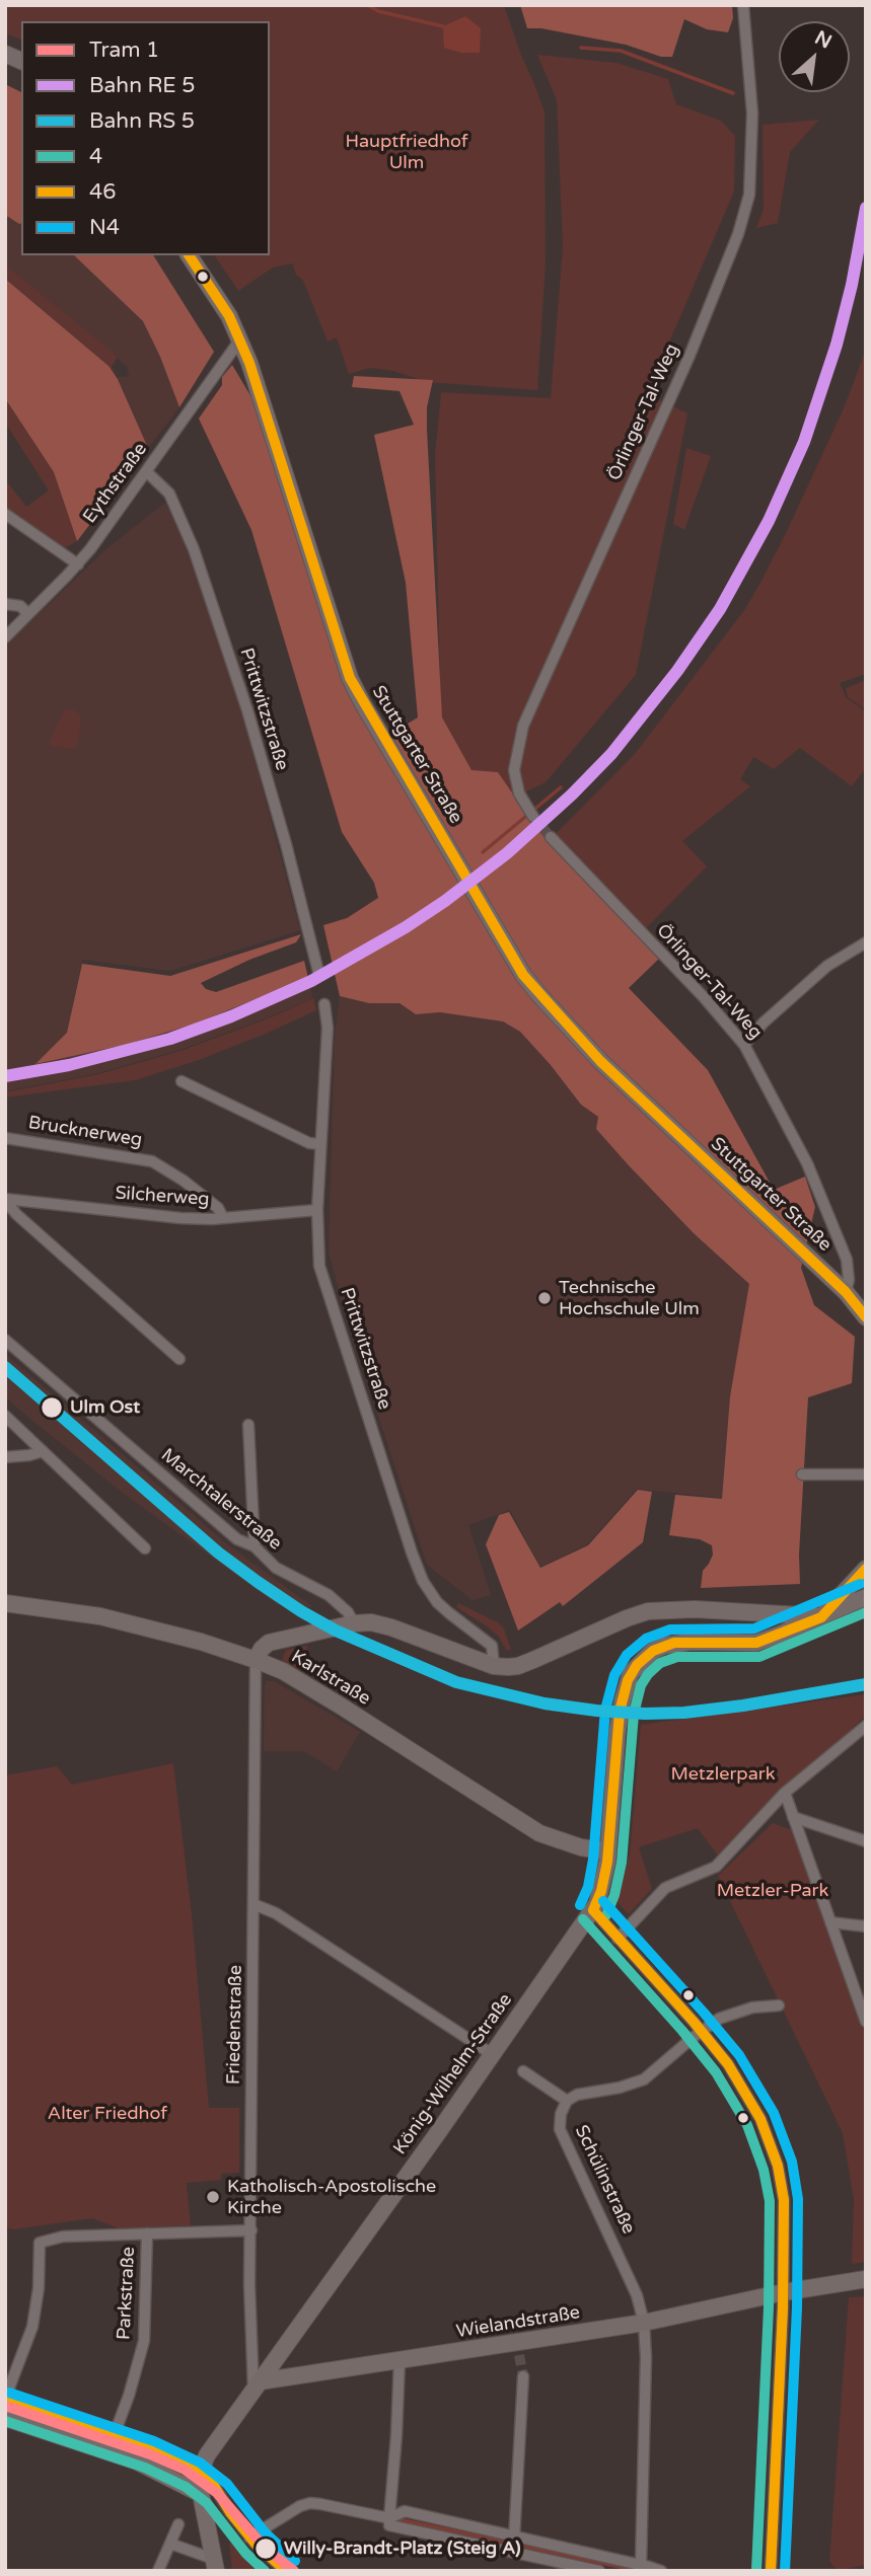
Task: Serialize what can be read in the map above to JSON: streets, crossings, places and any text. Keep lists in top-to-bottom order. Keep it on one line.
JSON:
{"streets":{"main road":["Stuttgarter Straße","Karlstraße","König-Wilhelm-Straße","Wielandstraße"],"street":["Örlinger-Tal-Weg","Eythstraße","Prittwitzstraße","Brucknerweg","Silcherweg","Marchtalerstraße","Friedenstraße","Schülinstraße","Parkstraße"]},"crossings":[["Örlinger-Tal-Weg","Stuttgarter Straße"],["Eythstraße","Prittwitzstraße"],["Eythstraße","Stuttgarter Straße"],["Prittwitzstraße","Silcherweg"],["Brucknerweg","Silcherweg"],["Karlstraße","Friedenstraße"],["Karlstraße","König-Wilhelm-Straße"],["Friedenstraße","König-Wilhelm-Straße"],["Friedenstraße","Wielandstraße"],["König-Wilhelm-Straße","Wielandstraße"],["Schülinstraße","Wielandstraße"]],"parks":["Hauptfriedhof Ulm","Metzlerpark","Metzler-Park","Alter Friedhof"],"places":["Technische Hochschule Ulm","Ulm Ost","Katholisch-Apostolische Kirche","Willy-Brandt-Platz (Steig A)"],"lines":["transit line 46","transit line N4","transit line 4","tram line 1"],"legend":["Tram 1","Bahn RE 5","Bahn RS 5","4","46","N4"],"north":"top right"}
